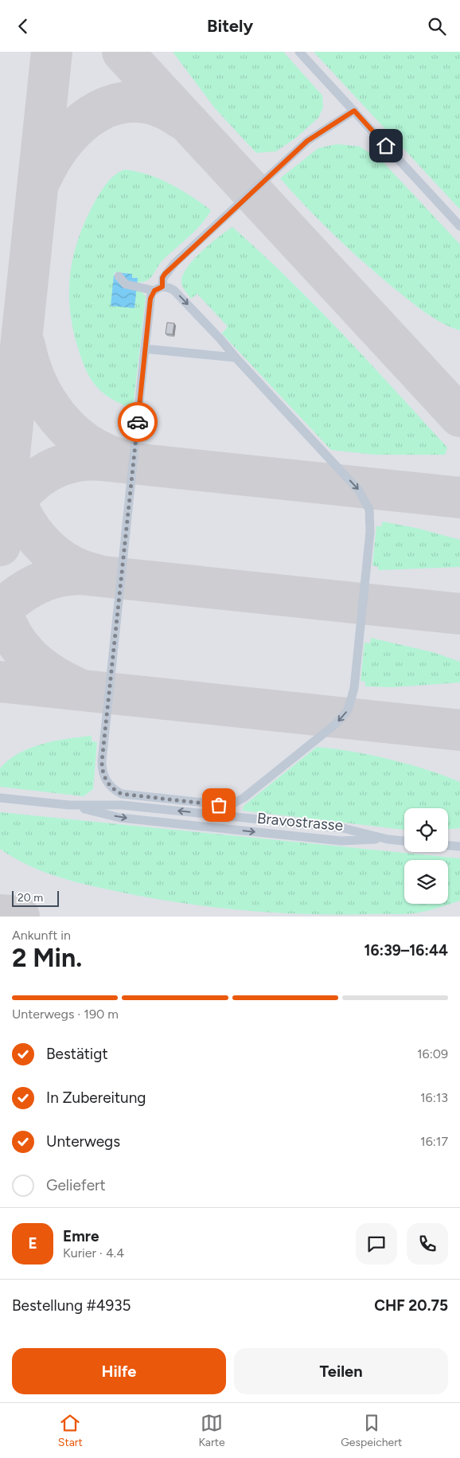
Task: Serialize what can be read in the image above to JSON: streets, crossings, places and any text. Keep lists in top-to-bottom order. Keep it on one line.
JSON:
{"streets":{"lane":["Bravostrasse"]},"scale_bar":"20 m","page":{"header":"Bitely","scale":"20 m","heading":["2 Min.","Ankunft in","16:39–16:44"],"panel":["Emre","Kurier · 4.4","Bestellung #4935","CHF 20.75"],"bar":"Unterwegs · 190 m","list":[["Bestätigt","16:09"],["In Zubereitung","16:13"],["Unterwegs","16:17"],"Geliefert"],"round":"E","buttons":["Hilfe","Teilen"],"tabs":["Start","Karte","Gespeichert"]}}
